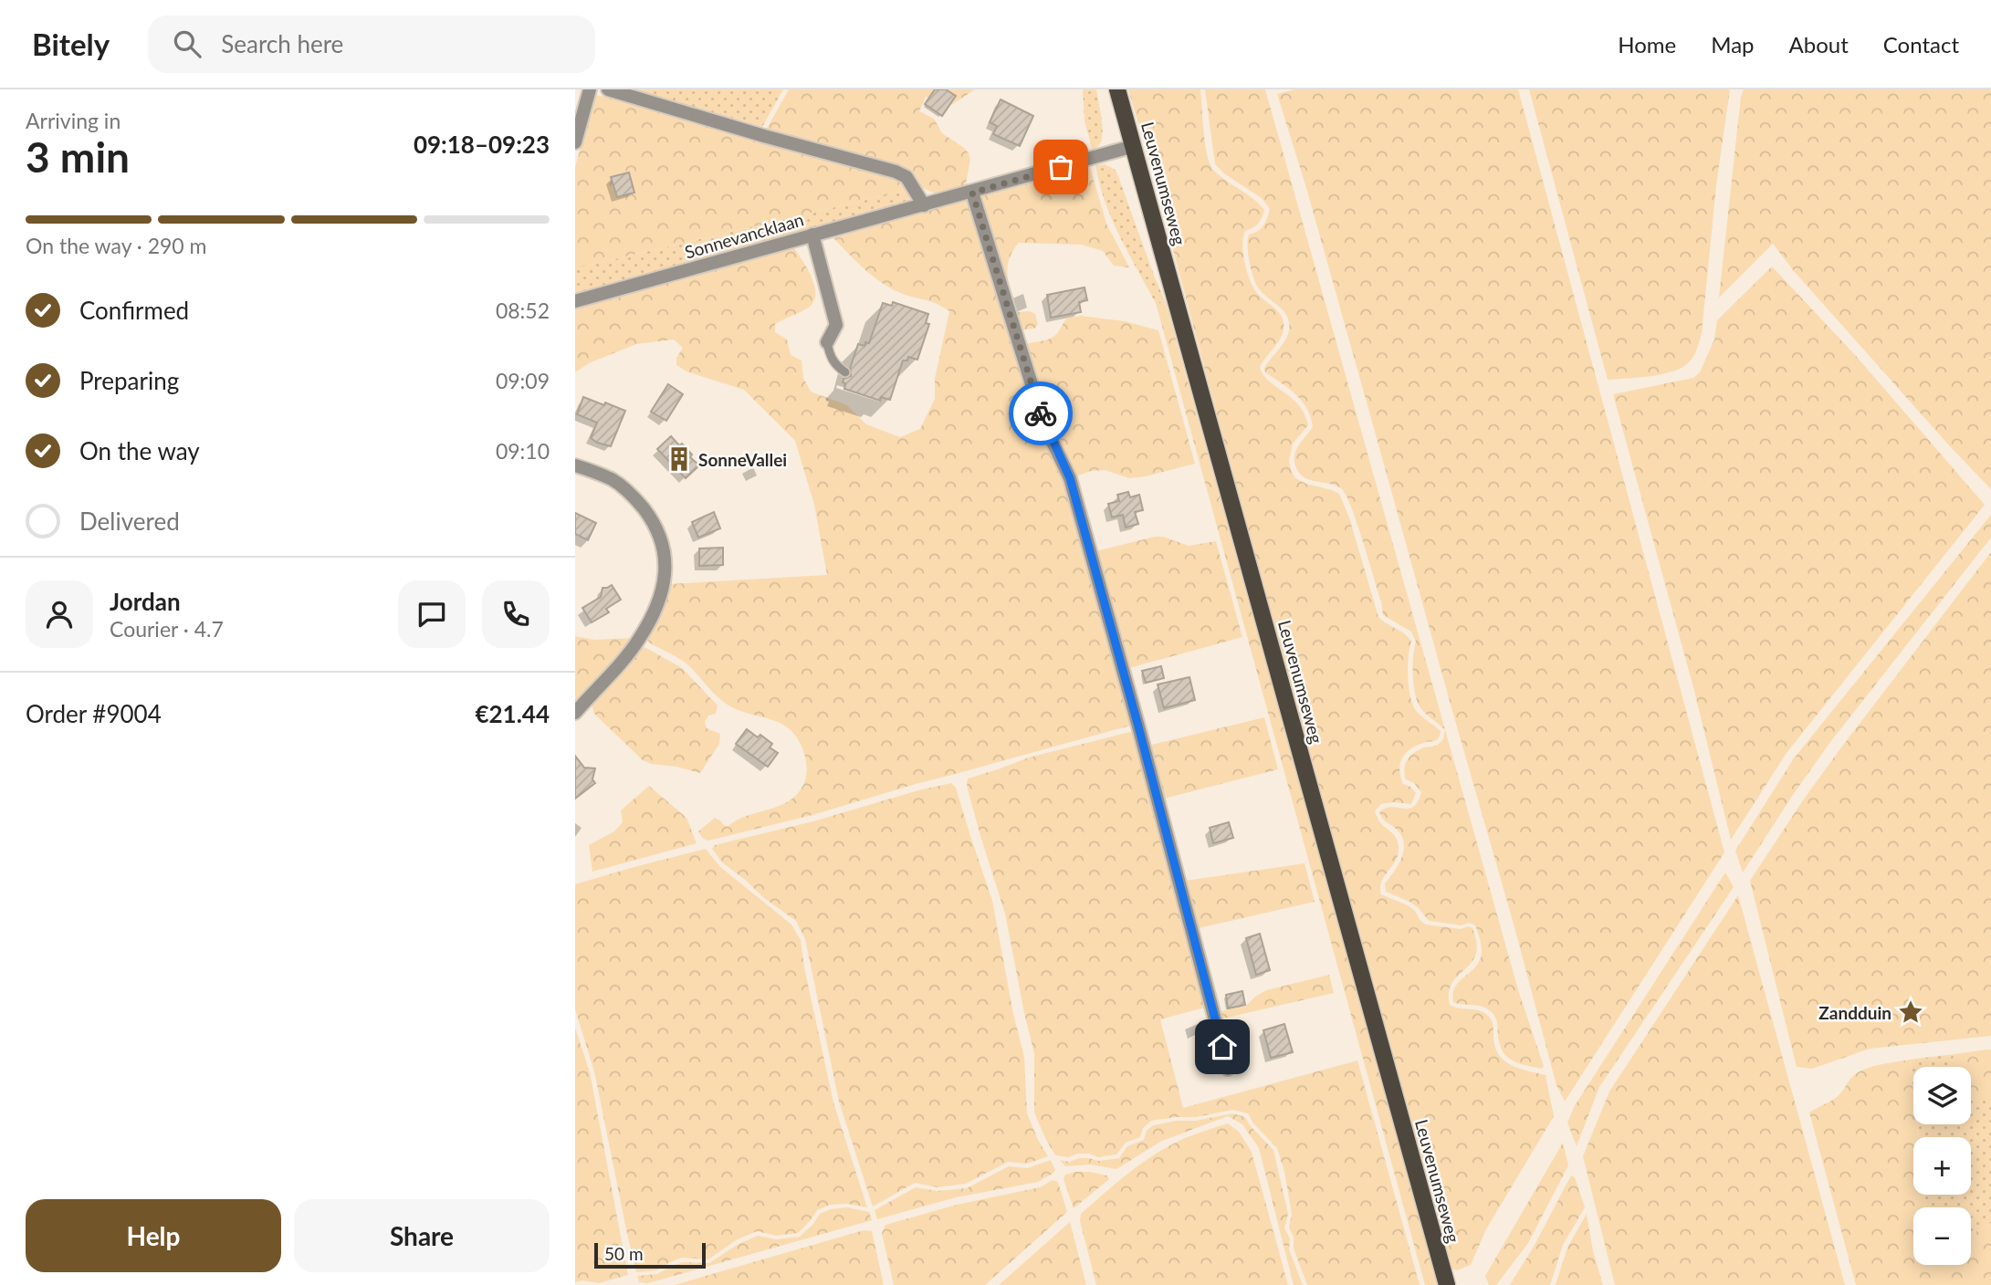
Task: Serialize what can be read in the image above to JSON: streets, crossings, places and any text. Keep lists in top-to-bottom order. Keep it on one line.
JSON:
{"streets":{"main road":["Leuvenumseweg"],"street":["Sonnevancklaan"]},"crossings":[["Leuvenumseweg","Sonnevancklaan"]],"places":{"building":["SonneVallei"],"place":["Zandduin"]},"scale_bar":"50 m","page":{"header":"Bitely","search":"Search here","nav":["Home","Map","About","Contact"],"heading":["3 min","Arriving in","09:18–09:23"],"panel":["Jordan","Courier · 4.7","Order #9004","€21.44"],"bar":"On the way · 290 m","list":[["Confirmed","08:52"],["Preparing","09:09"],["On the way","09:10"],"Delivered"],"map_buttons":["+","−"],"buttons":["Help","Share"],"scale":"50 m"}}
